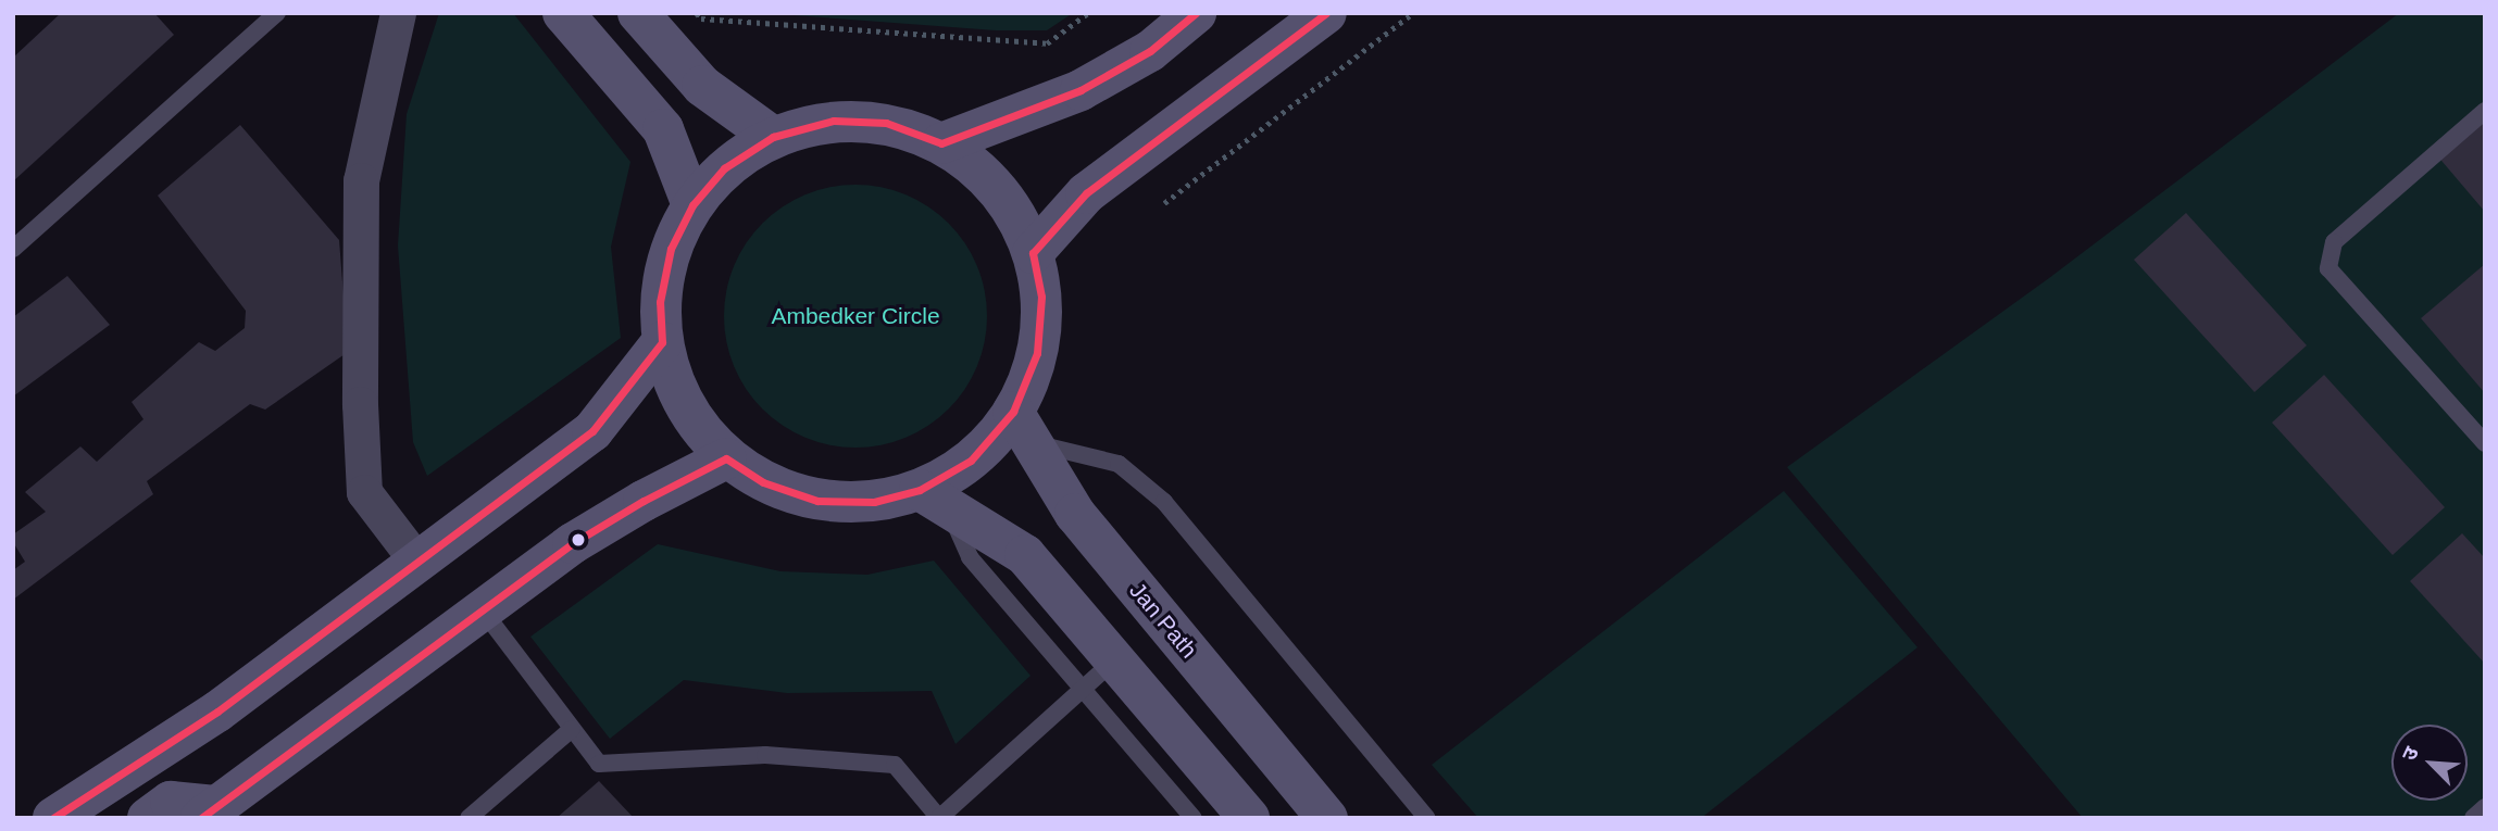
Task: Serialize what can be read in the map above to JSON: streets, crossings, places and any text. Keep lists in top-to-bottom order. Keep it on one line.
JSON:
{"streets":{"main road":["Jan Path"]},"parks":["Ambedker Circle"],"north":"top left"}
